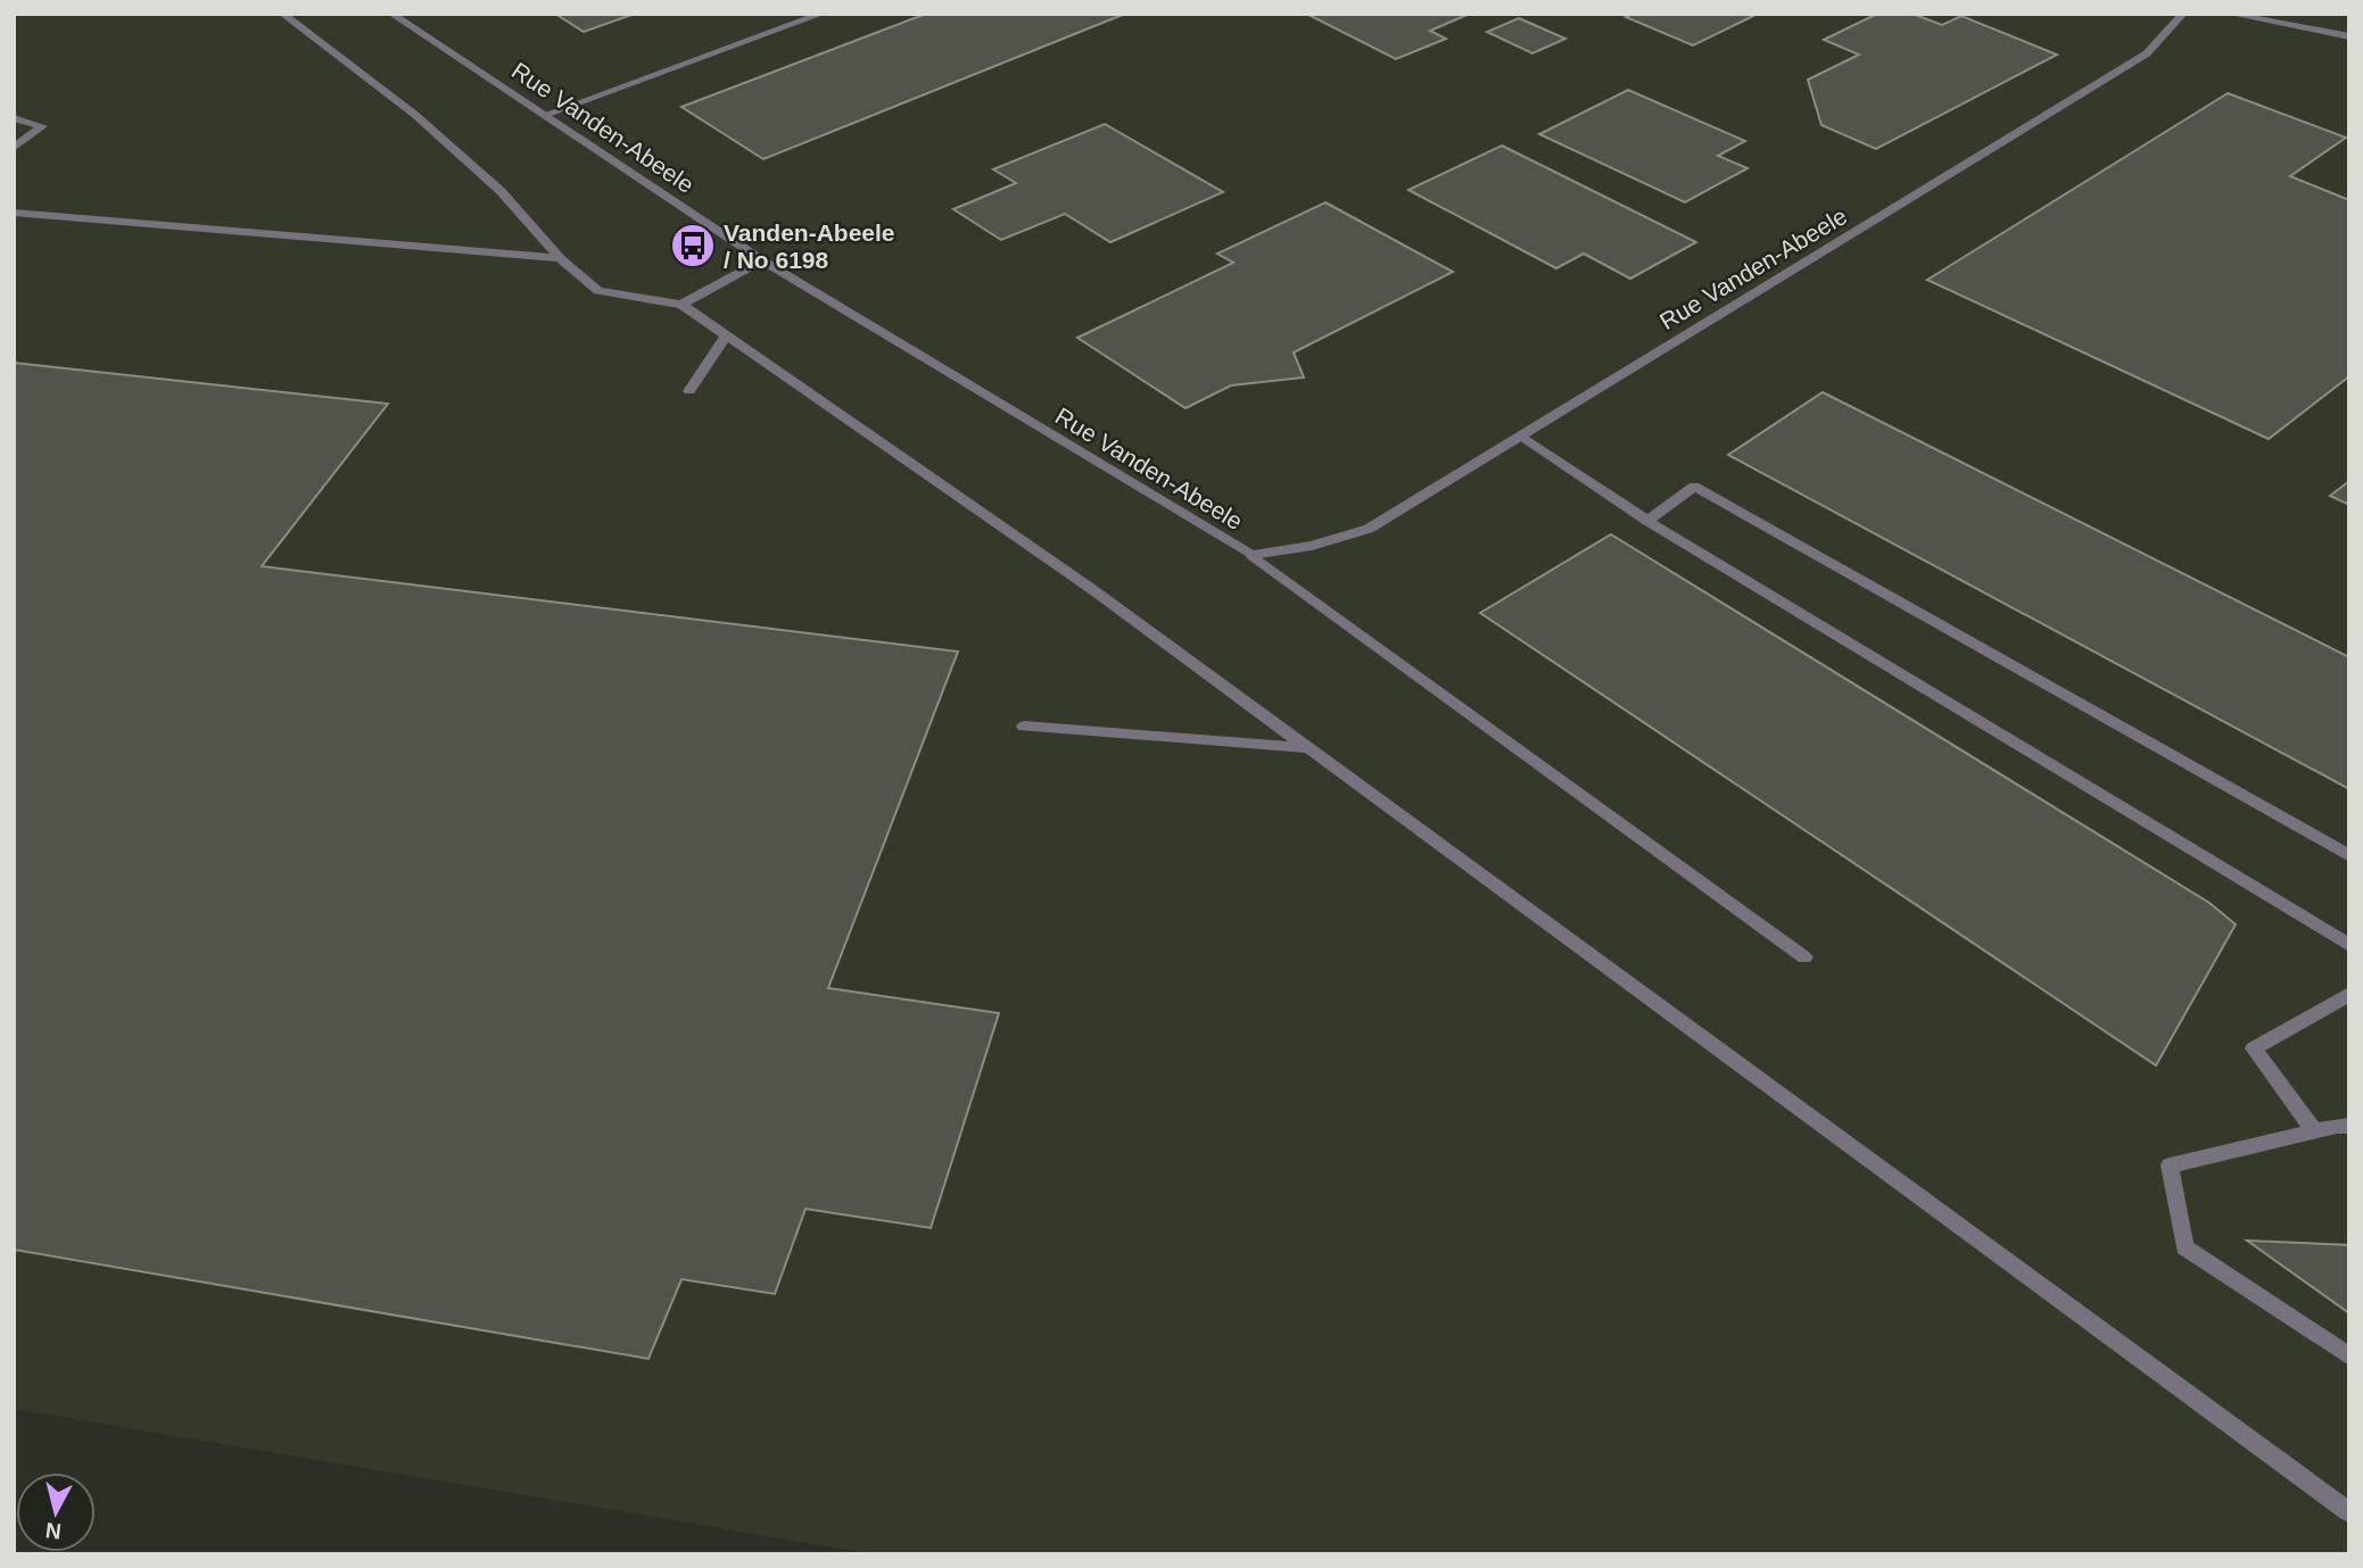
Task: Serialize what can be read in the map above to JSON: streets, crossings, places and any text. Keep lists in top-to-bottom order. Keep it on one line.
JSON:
{"streets":{"street":["Rue Vanden-Abeele"]},"places":{"bus stop":["Vanden-Abeele / No 6198"]},"north":"bottom"}
